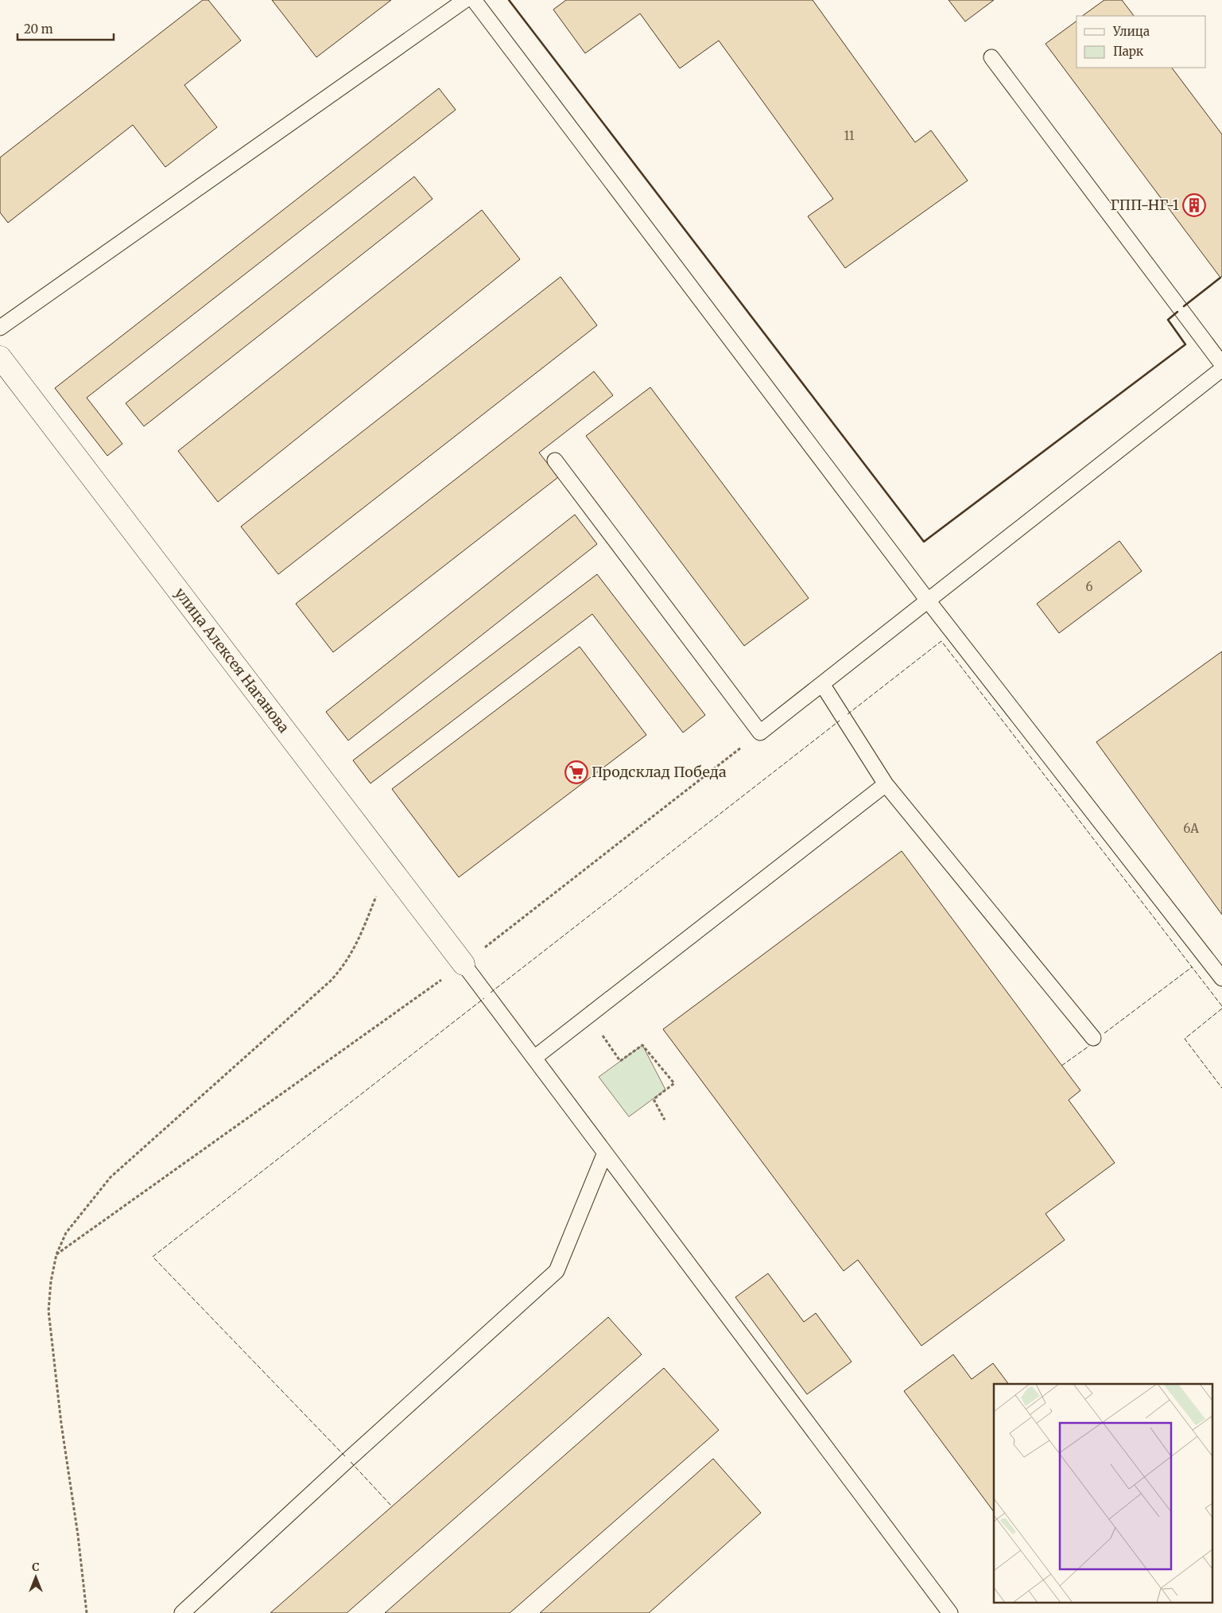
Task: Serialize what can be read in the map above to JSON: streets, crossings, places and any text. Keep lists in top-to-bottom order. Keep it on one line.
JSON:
{"streets":{"street":["улица Алексея Наганова"]},"places":{"building":["ГПП-НГ-1"],"supermarket":["Продсклад Победа"]},"house_numbers":["11","6","6А"],"legend":["Улица","Парк"],"scale_bar":"20 m","north":"top"}
